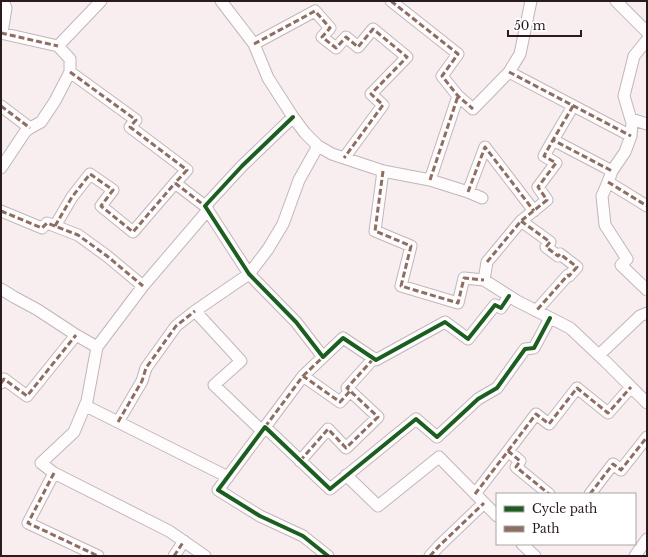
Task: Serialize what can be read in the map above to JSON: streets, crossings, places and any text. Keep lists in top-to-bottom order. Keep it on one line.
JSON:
{"legend":["Cycle path","Path"],"scale_bar":"50 m"}
